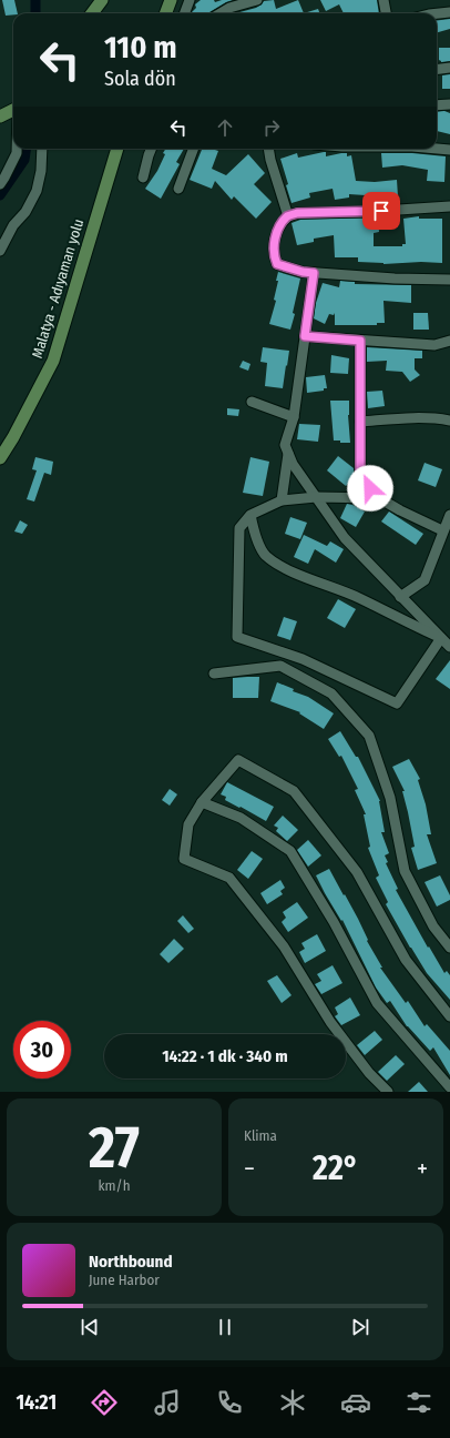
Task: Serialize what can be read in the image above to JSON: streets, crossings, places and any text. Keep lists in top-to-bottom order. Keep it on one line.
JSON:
{"streets":{"main road":["Malatya - Adıyaman yolu"]},"page":{"turn":["110 m","Sola dön"],"limit":"30","trip":"14:22 · 1 dk · 340 m","tile":[["27","km/h"],"Klima"],"heat":["−","22°","+"],"song":["Northbound","June Harbor"],"tabs":"14:21"}}
